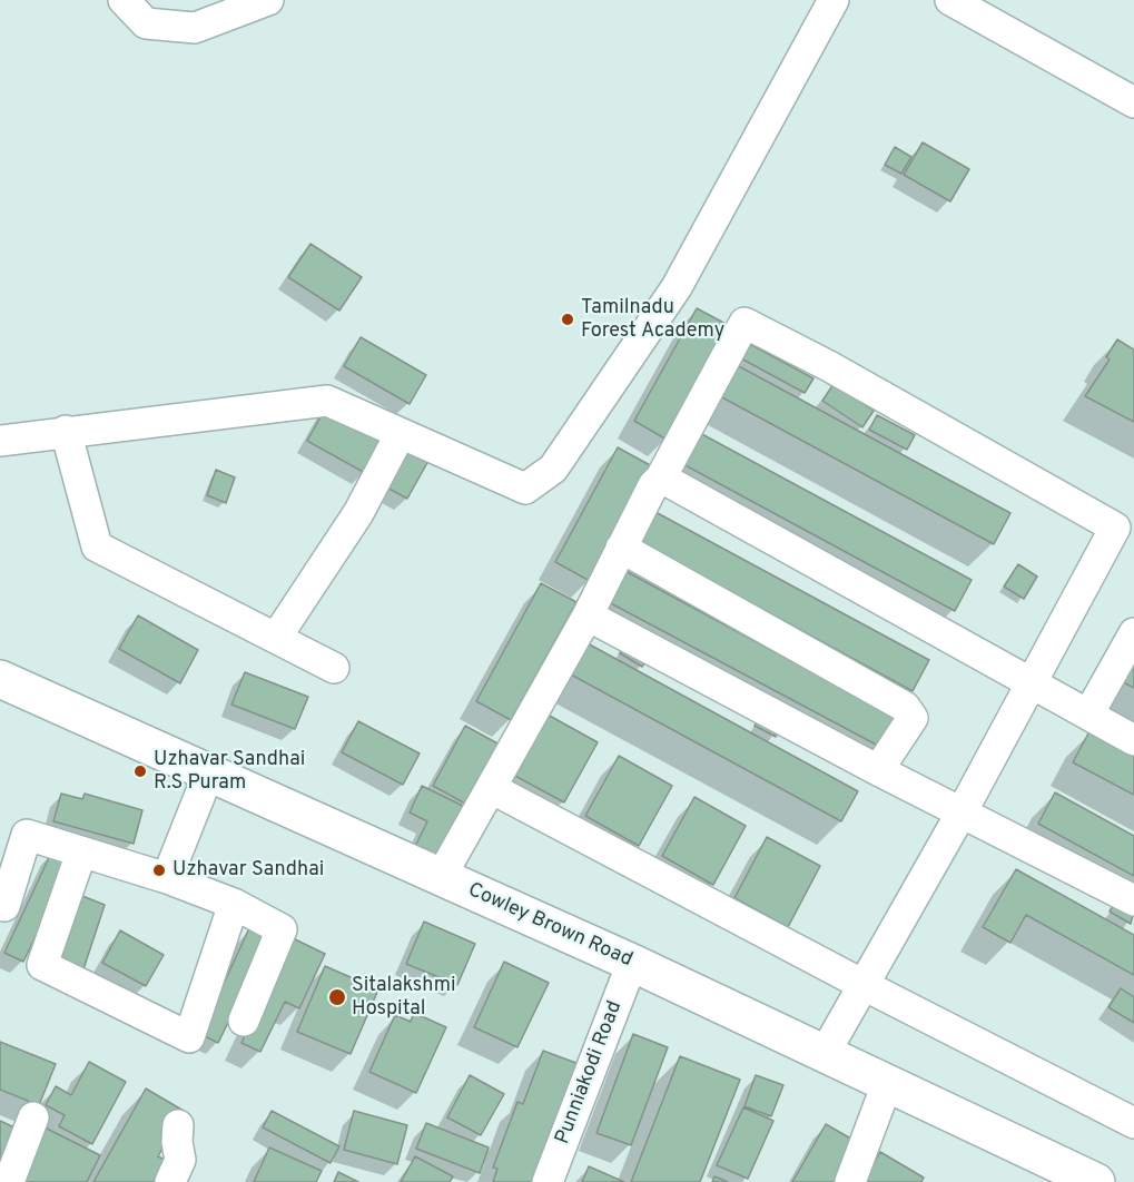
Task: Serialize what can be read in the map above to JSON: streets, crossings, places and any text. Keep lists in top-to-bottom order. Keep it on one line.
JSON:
{"streets":{"main road":["Cowley Brown Road"],"street":["Punniakodi Road"]},"crossings":[["Cowley Brown Road","Punniakodi Road"]],"places":["Tamilnadu Forest Academy","Uzhavar Sandhai R.S Puram","Uzhavar Sandhai","Sitalakshmi Hospital"]}
